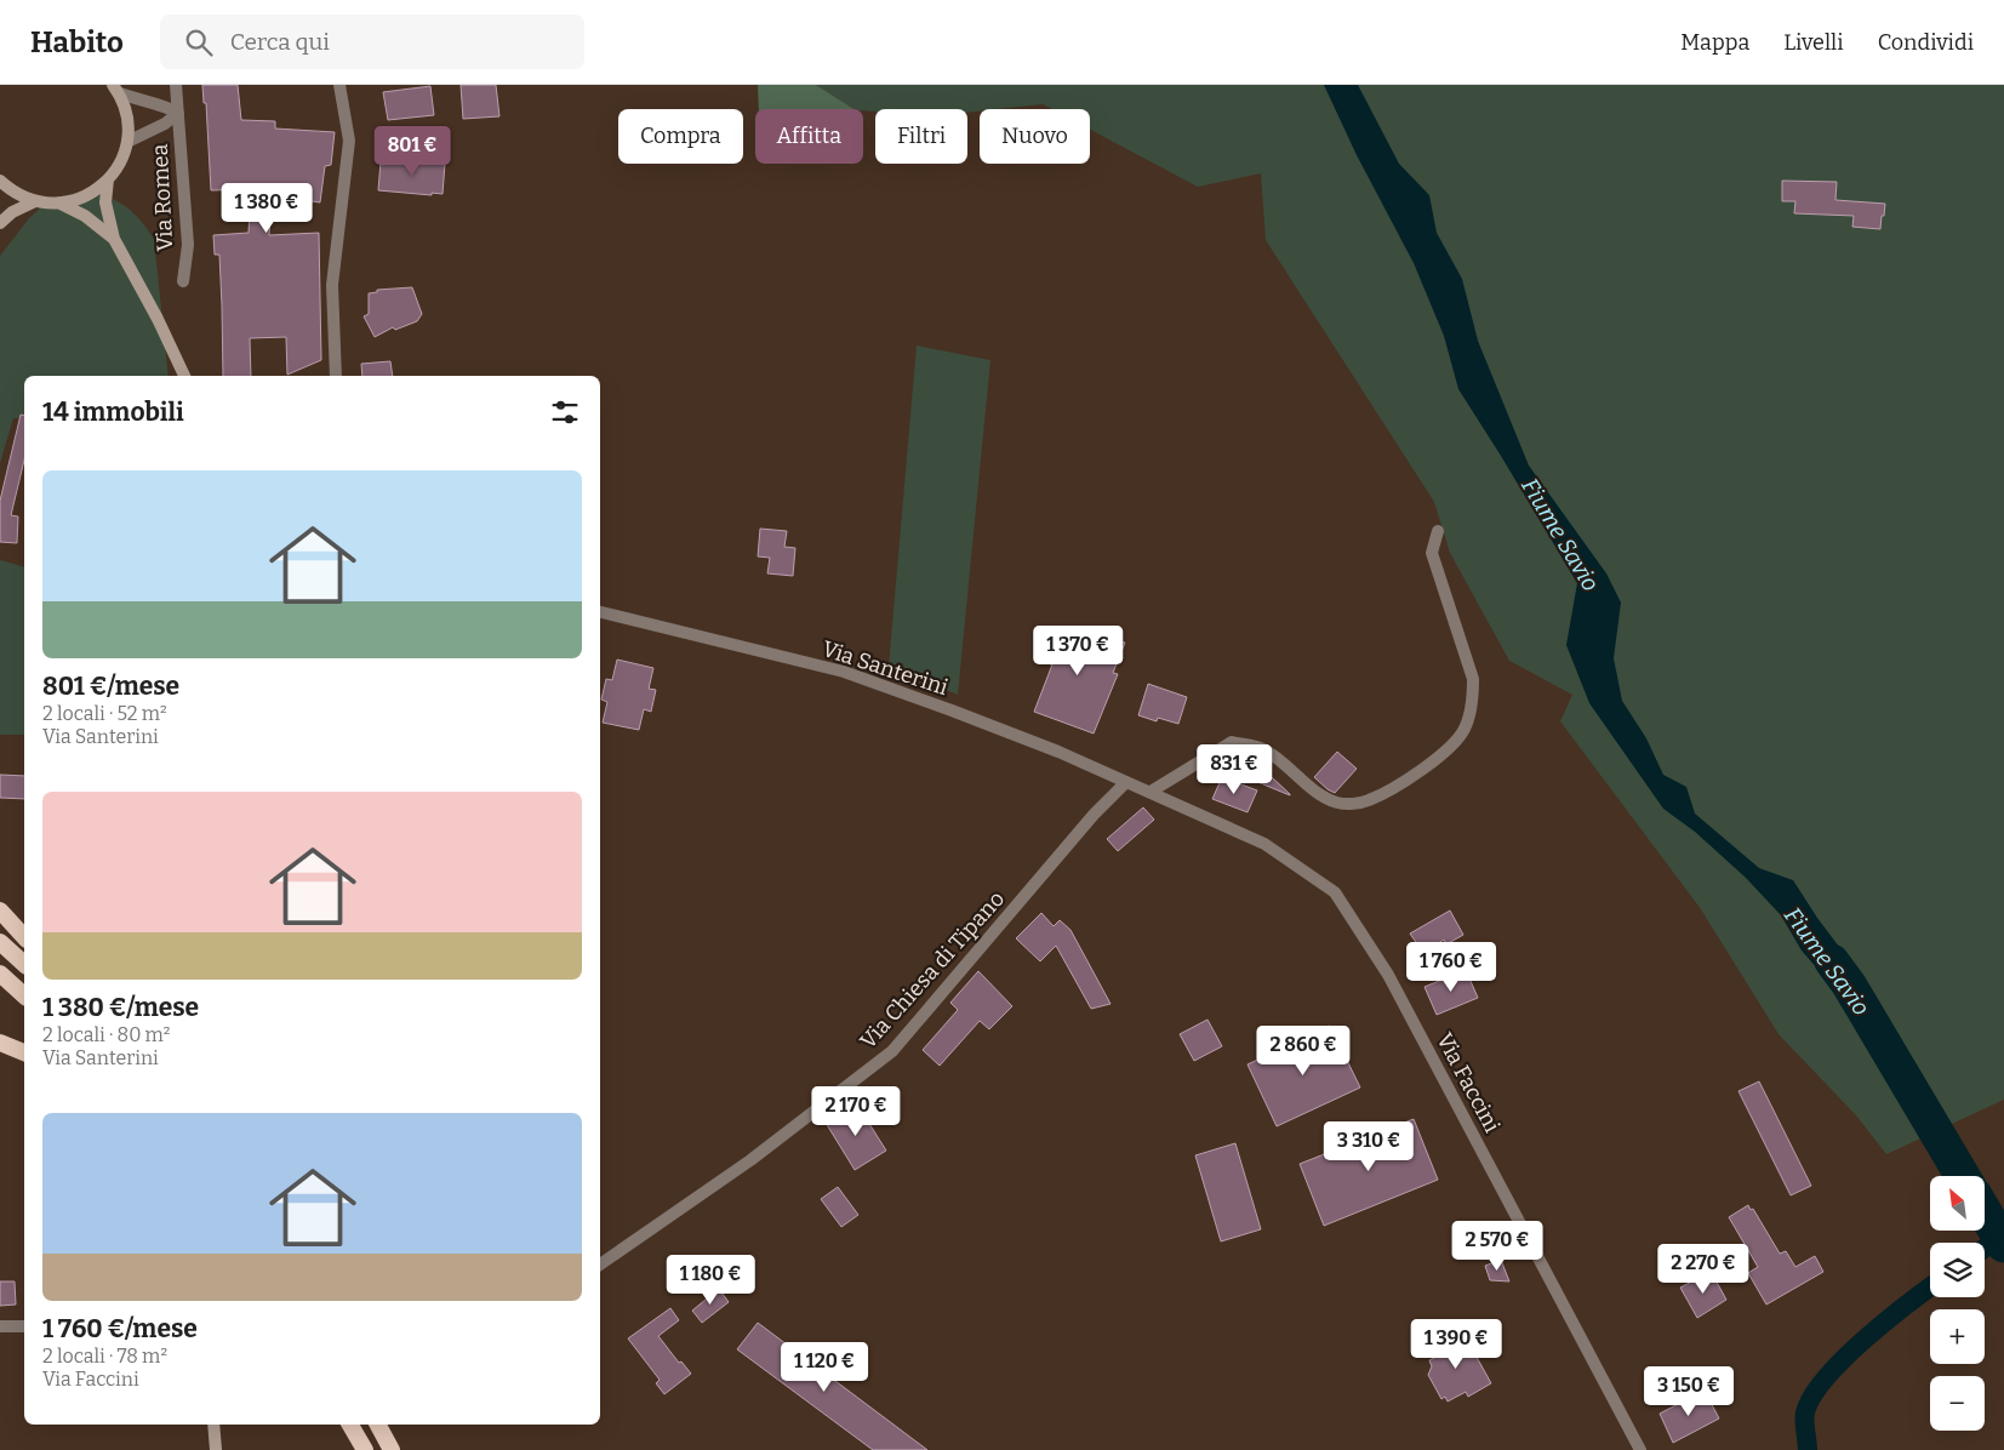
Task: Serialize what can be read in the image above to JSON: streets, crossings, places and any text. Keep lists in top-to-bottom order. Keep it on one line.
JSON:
{"streets":{"main road":["Via Romea"],"street":["Via Santerini","Via Chiesa di Tipano","Via Faccini"]},"crossings":[["Via Santerini","Via Chiesa di Tipano"],["Via Santerini","Via Faccini"]],"water":["Fiume Savio"],"north":"top left","page":{"header":"Habito","search":"Cerca qui","nav":["Mappa","Livelli","Condividi"],"chip":["Compra","Affitta","Filtri","Nuovo"],"price":["801 €","1 380 €","1 370 €","831 €","1 760 €","2 860 €","2 170 €","3 310 €","2 570 €","2 270 €","1 180 €","1 390 €","1 120 €","3 150 €"],"heading":"14 immobili","list":[{"name":"801 €/mese","note":"2 locali · 52 m² · Via Santerini"},{"name":"1 380 €/mese","note":"2 locali · 80 m² · Via Santerini"},{"name":"1 760 €/mese","note":"2 locali · 78 m² · Via Faccini"}],"map_buttons":["+","−"]}}
